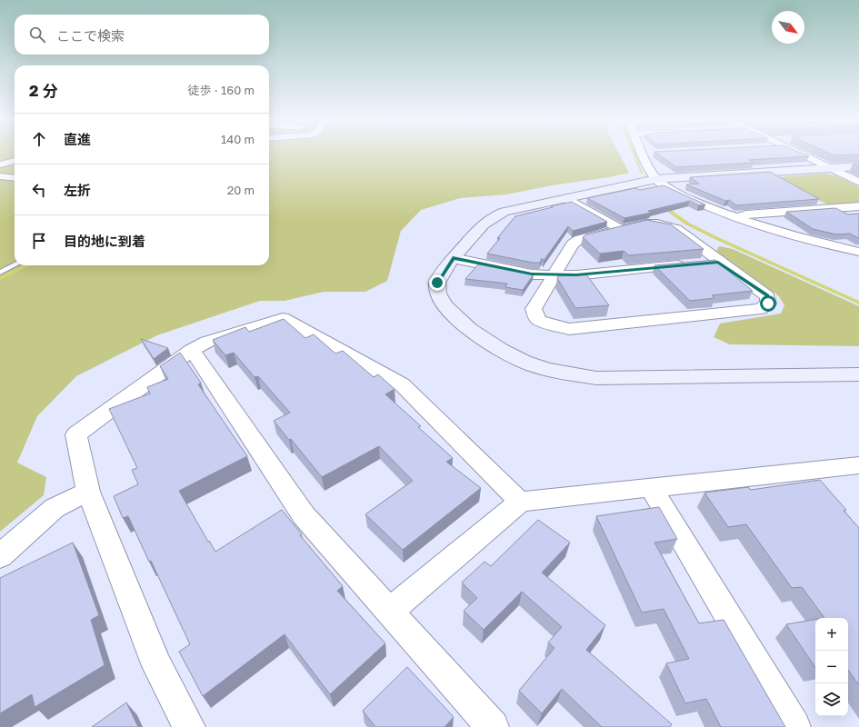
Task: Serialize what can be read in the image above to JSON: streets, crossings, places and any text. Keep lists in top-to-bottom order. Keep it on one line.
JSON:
{"north":"bottom right","page":{"search":"ここで検索","heading":["2 分","徒歩 · 160 m"],"list":[["直進","140 m"],["左折","20 m"],"目的地に到着"],"map_buttons":["+","−"]}}
